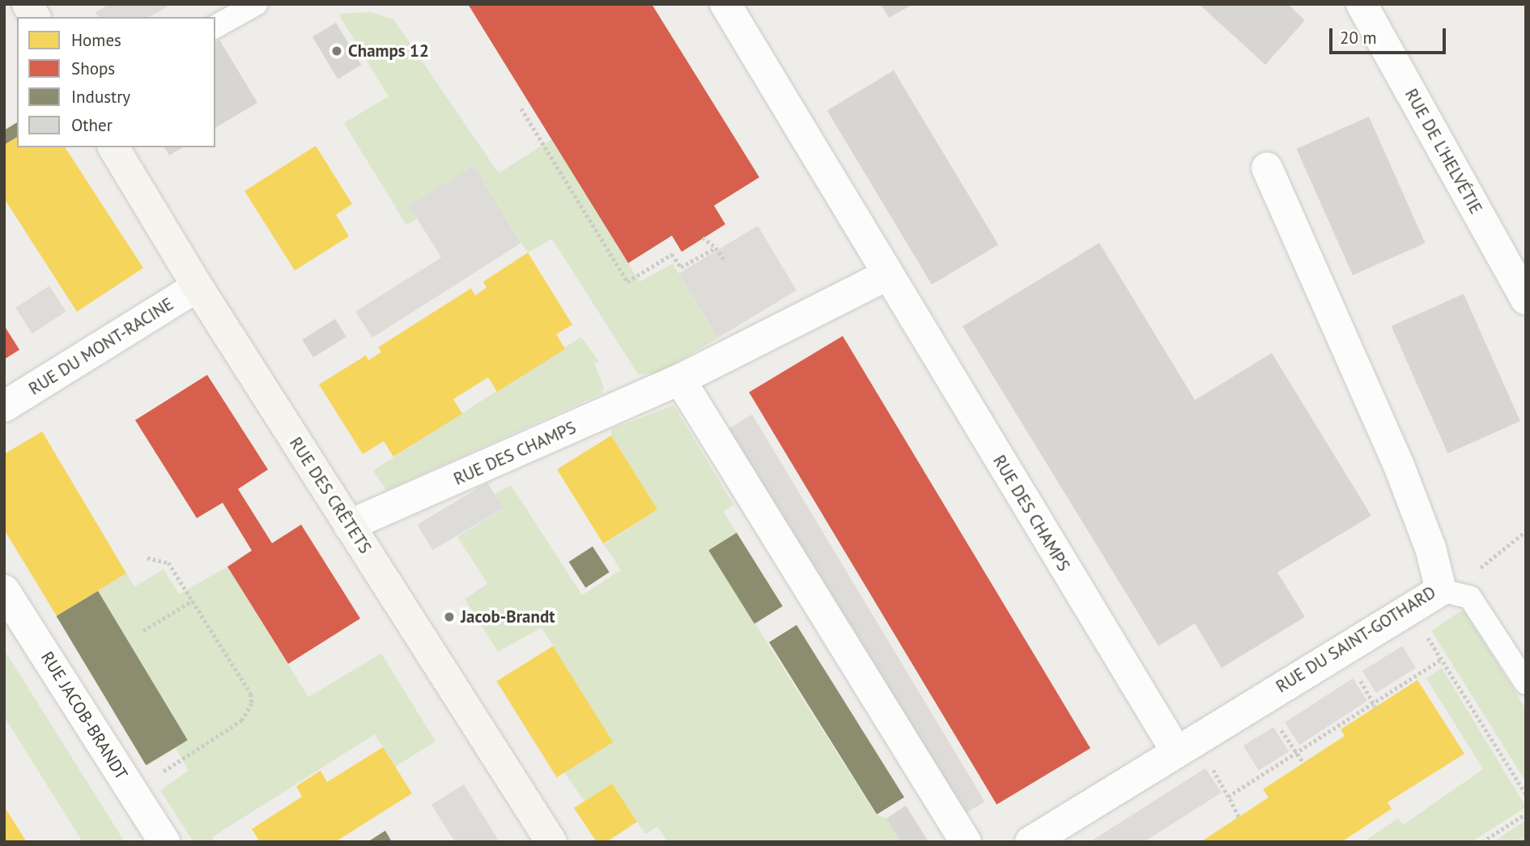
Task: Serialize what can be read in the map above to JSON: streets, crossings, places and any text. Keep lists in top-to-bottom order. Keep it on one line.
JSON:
{"streets":{"main road":["RUE DES CRÊTETS"],"street":["RUE DE L'HELVÉTIE","RUE DU MONT-RACINE","RUE DES CHAMPS","RUE DU SAINT-GOTHARD","RUE JACOB-BRANDT"]},"crossings":[["RUE DU MONT-RACINE","RUE DES CRÊTETS"],["RUE DES CHAMPS","RUE DES CRÊTETS"],["RUE DES CHAMPS","RUE DU SAINT-GOTHARD"]],"places":["Champs 12","Jacob-Brandt"],"legend":["Homes","Shops","Industry","Other"],"scale_bar":"20 m"}
